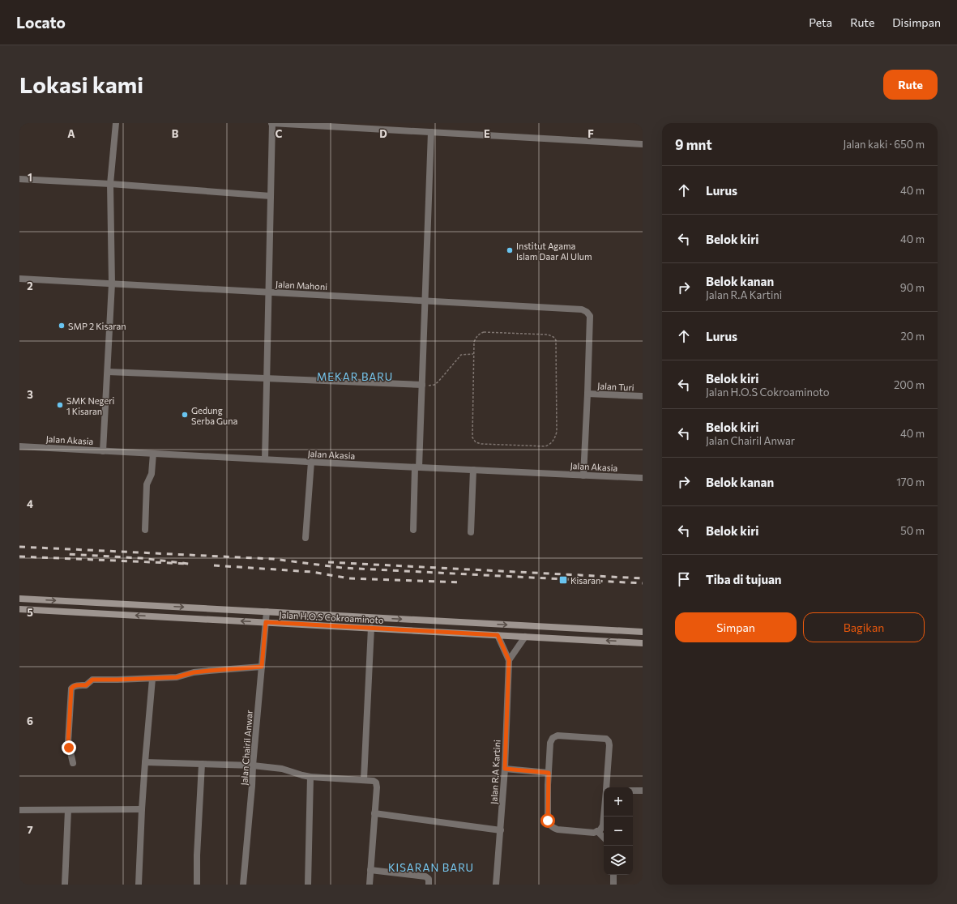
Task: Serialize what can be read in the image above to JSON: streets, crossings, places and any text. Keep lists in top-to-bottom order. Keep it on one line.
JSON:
{"streets":{"main road":["Jalan H.O.S Cokroaminoto"],"street":["Jalan Mahoni","Jalan Turi","Jalan Akasia","Jalan Chairil Anwar","Jalan R.A Kartini"]},"crossings":[["Jalan Mahoni","Jalan Turi"],["Jalan H.O.S Cokroaminoto","Jalan Chairil Anwar"]],"districts":["MEKAR BARU","KISARAN BARU"],"places":{"other":["Institut Agama Islam Daar Al Ulum","SMP 2 Kisaran","SMK Negeri 1 Kisaran","Gedung Serba Guna"],"transit":["Kisaran"]},"page":{"header":"Locato","nav":["Peta","Rute","Disimpan"],"buttons":["Rute",["Simpan","Bagikan"]],"title":"Lokasi kami","heading":["9 mnt","Jalan kaki · 650 m"],"list":[["Lurus","40 m"],["Belok kiri","40 m"],["Belok kanan","Jalan R.A Kartini","90 m"],["Lurus","20 m"],["Belok kiri","Jalan H.O.S Cokroaminoto","200 m"],["Belok kiri","Jalan Chairil Anwar","40 m"],["Belok kanan","170 m"],["Belok kiri","50 m"],"Tiba di tujuan"],"map_buttons":["+","−"]},"grid":{"columns":["A","B","C","D","E","F"],"rows":["1","2","3","4","5","6","7"]}}
